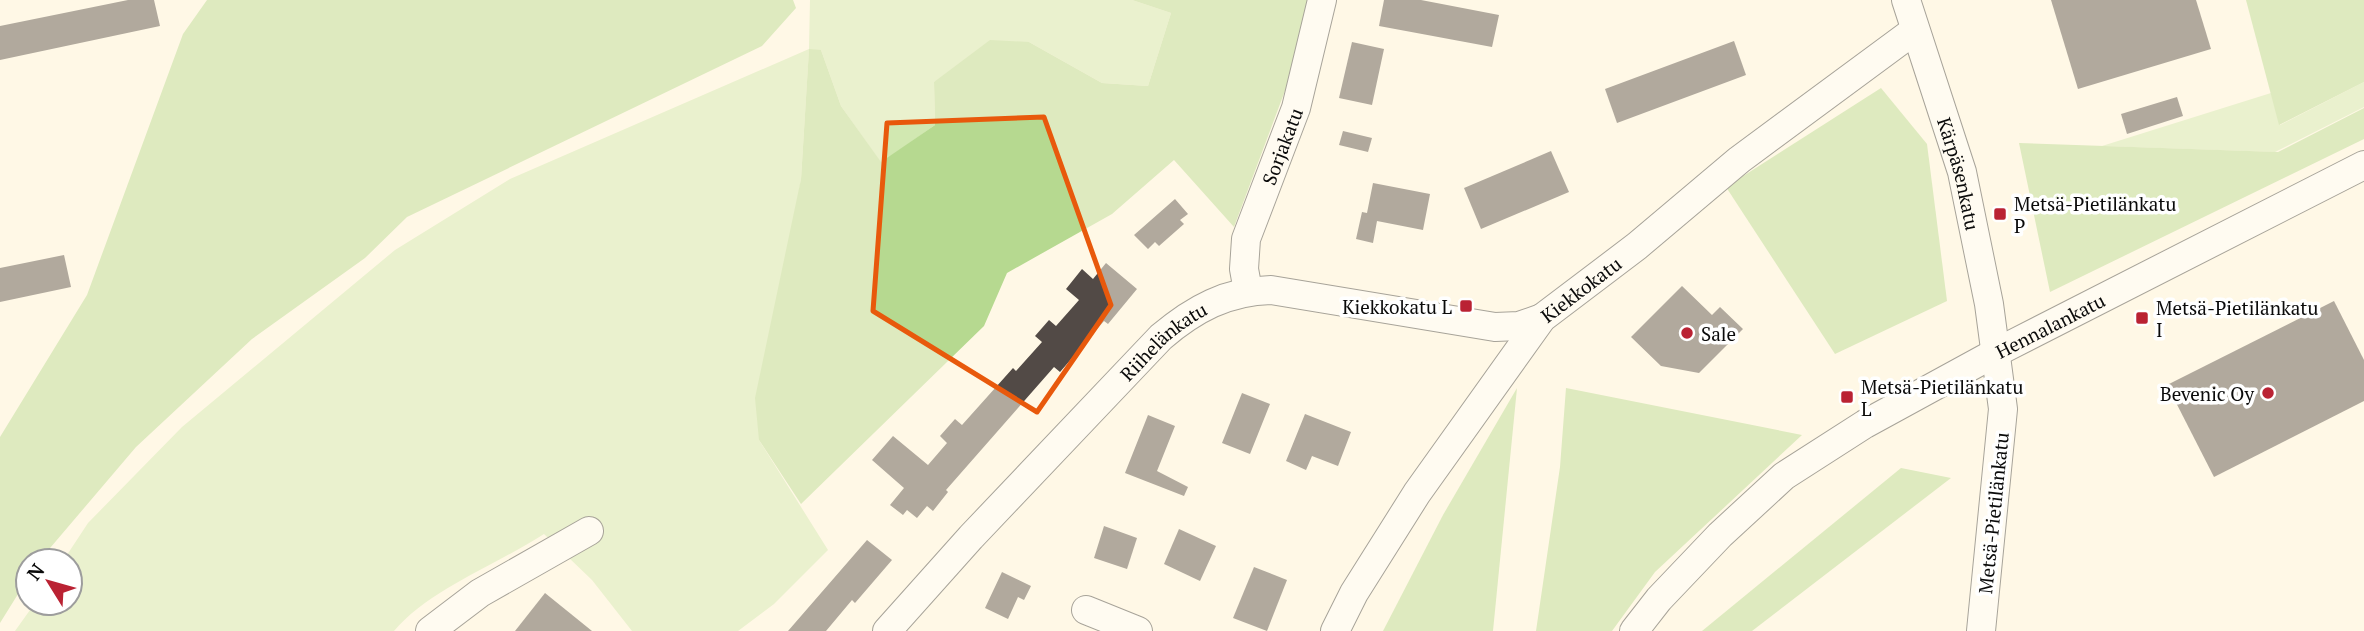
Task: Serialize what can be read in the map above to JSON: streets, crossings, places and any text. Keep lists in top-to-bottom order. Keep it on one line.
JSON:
{"streets":{"street":["Sorjakatu","Kärpäsenkatu","Kiekkokatu","Hennalankatu","Riihelänkatu","Metsä-Pietilänkatu"]},"crossings":[["Sorjakatu","Riihelänkatu"],["Kärpäsenkatu","Kiekkokatu"],["Kärpäsenkatu","Hennalankatu"],["Kärpäsenkatu","Metsä-Pietilänkatu"],["Kiekkokatu","Riihelänkatu"],["Hennalankatu","Metsä-Pietilänkatu"]],"places":{"transit":["Metsä-Pietilänkatu P","Kiekkokatu L","Metsä-Pietilänkatu I","Metsä-Pietilänkatu L"],"other":["Sale","Bevenic Oy"]},"north":"top left"}
